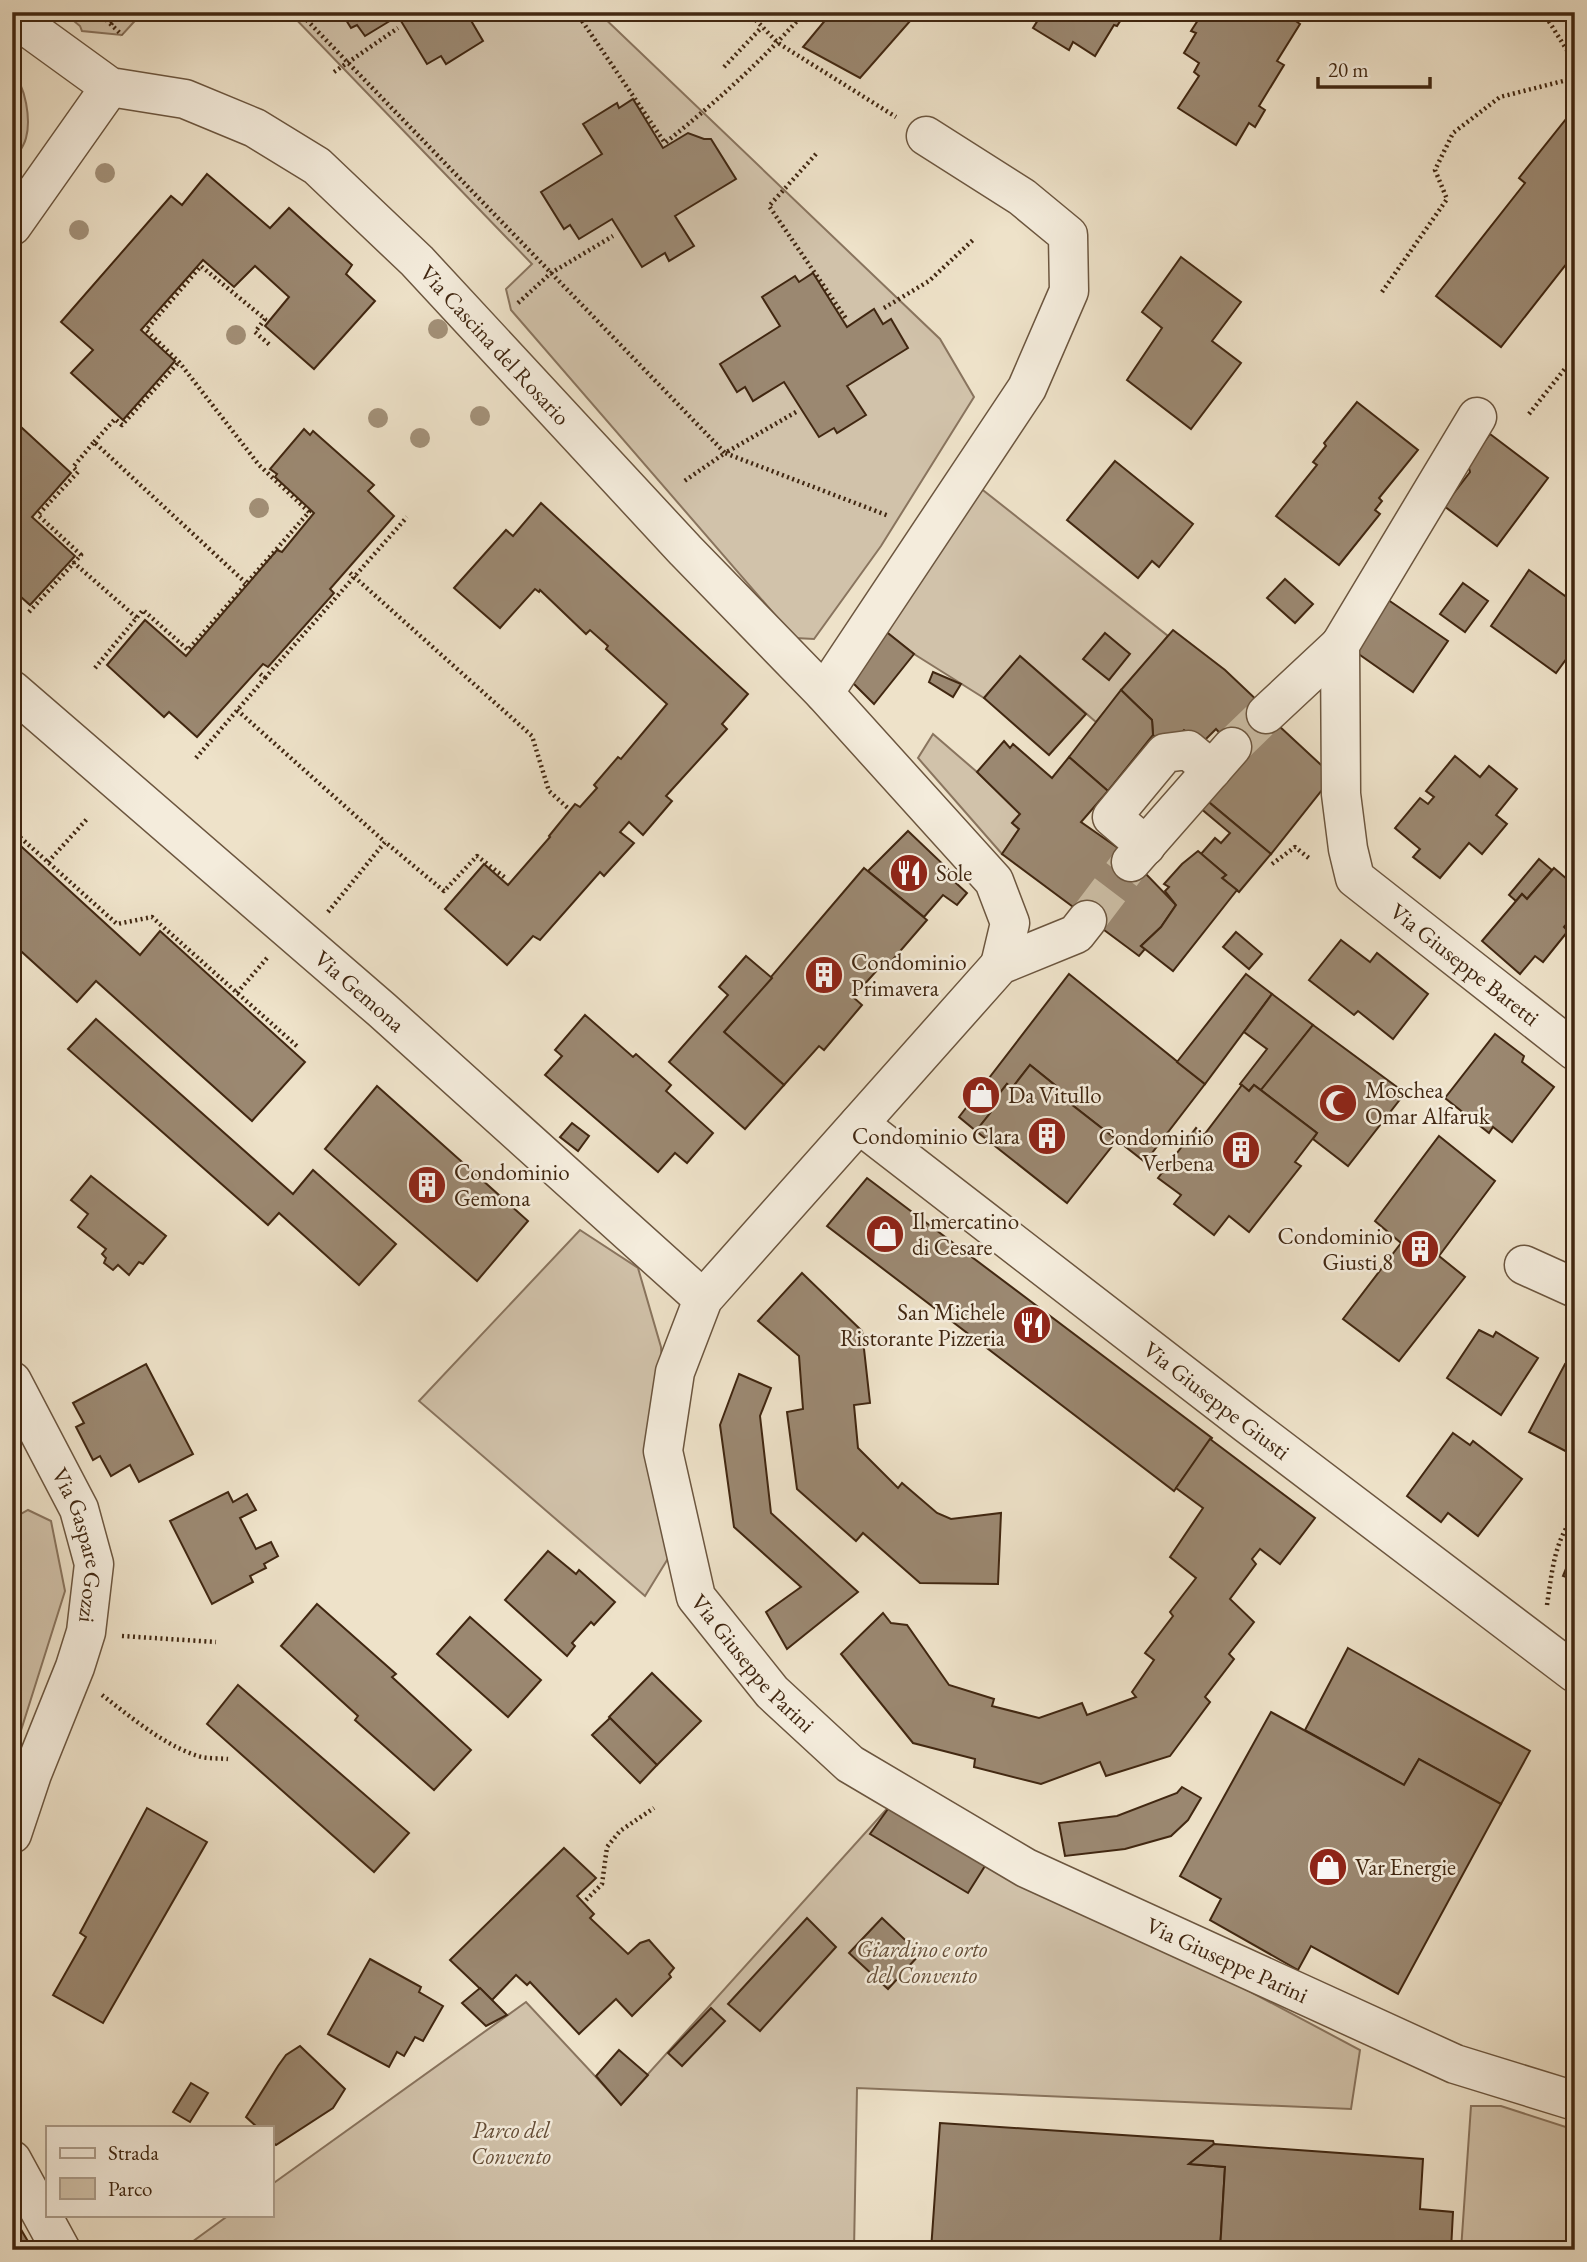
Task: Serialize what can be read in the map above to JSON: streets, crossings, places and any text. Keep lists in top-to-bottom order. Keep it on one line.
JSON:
{"streets":{"street":["Via Cascina del Rosario","Via Giuseppe Baretti","Via Gemona","Via Giuseppe Giusti","Via Gaspare Gozzi","Via Giuseppe Parini"]},"crossings":[["Via Cascina del Rosario","Via Giuseppe Parini"],["Via Gemona","Via Giuseppe Parini"],["Via Giuseppe Giusti","Via Giuseppe Parini"]],"parks":["Giardino e orto del Convento","Parco del Convento"],"places":{"restaurant":["Sole","San Michele Ristorante Pizzeria"],"building":["Condominio Primavera","Condominio Clara","Condominio Verbena","Condominio Gemona","Condominio Giusti 8"],"shop":["Da Vitullo","Il mercatino di Cesare","Var Energie"],"mosque":["Moschea Omar Alfaruk"]},"legend":["Strada","Parco"],"scale_bar":"20 m"}
